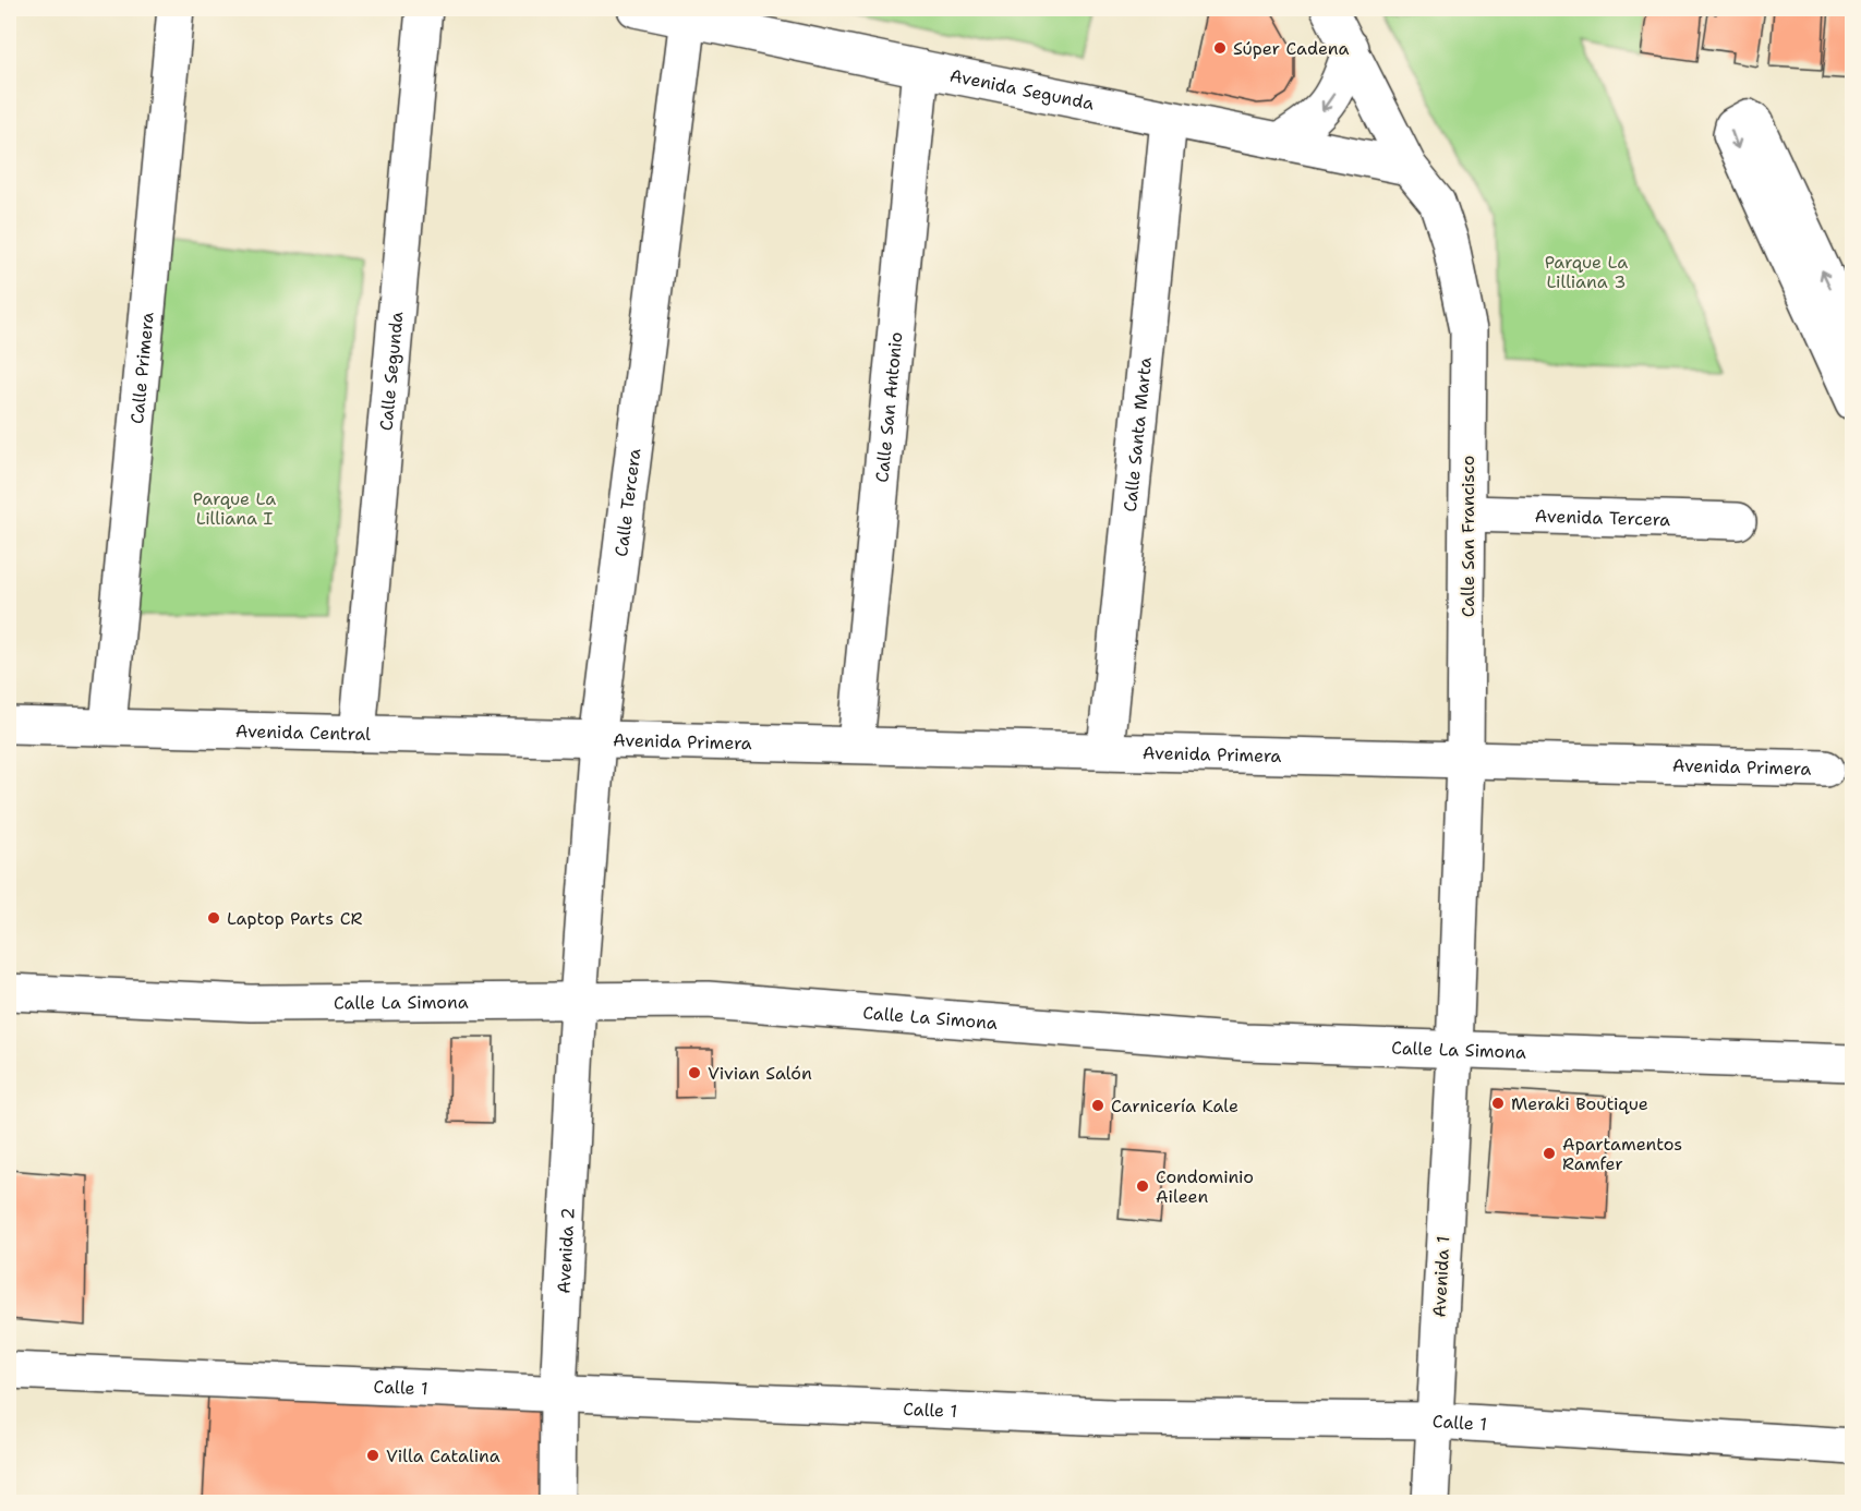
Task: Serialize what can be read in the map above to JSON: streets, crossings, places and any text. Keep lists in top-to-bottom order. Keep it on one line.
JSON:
{"streets":{"street":["Avenida Segunda","Calle Primera","Calle Segunda","Calle San Antonio","Calle Santa Marta","Calle Tercera","Avenida Tercera","Calle San Francisco","Avenida Central","Avenida Primera","Calle La Simona","Avenida 2","Avenida 1","Calle 1"]},"crossings":[["Avenida Segunda","Calle San Antonio"],["Avenida Segunda","Calle Santa Marta"],["Avenida Segunda","Calle Tercera"],["Avenida Segunda","Calle San Francisco"],["Calle Primera","Avenida Central"],["Calle Segunda","Avenida Central"],["Calle San Antonio","Avenida Primera"],["Calle Santa Marta","Avenida Primera"],["Calle Tercera","Avenida Central"],["Calle Tercera","Avenida Primera"],["Calle Tercera","Calle La Simona"],["Calle Tercera","Avenida 2"],["Avenida Tercera","Calle San Francisco"],["Calle San Francisco","Avenida Primera"],["Calle San Francisco","Calle La Simona"],["Calle San Francisco","Avenida 1"],["Avenida Central","Avenida Primera"],["Calle La Simona","Avenida 2"],["Calle La Simona","Avenida 1"],["Avenida 2","Calle 1"],["Avenida 1","Calle 1"]],"parks":["Parque La Lilliana 3","Parque La Lilliana I"],"places":["Súper Cadena","Laptop Parts CR","Vivian Salón","Meraki Boutique","Carnicería Kale","Apartamentos Ramfer","Condominio Aileen","Villa Catalina"]}
